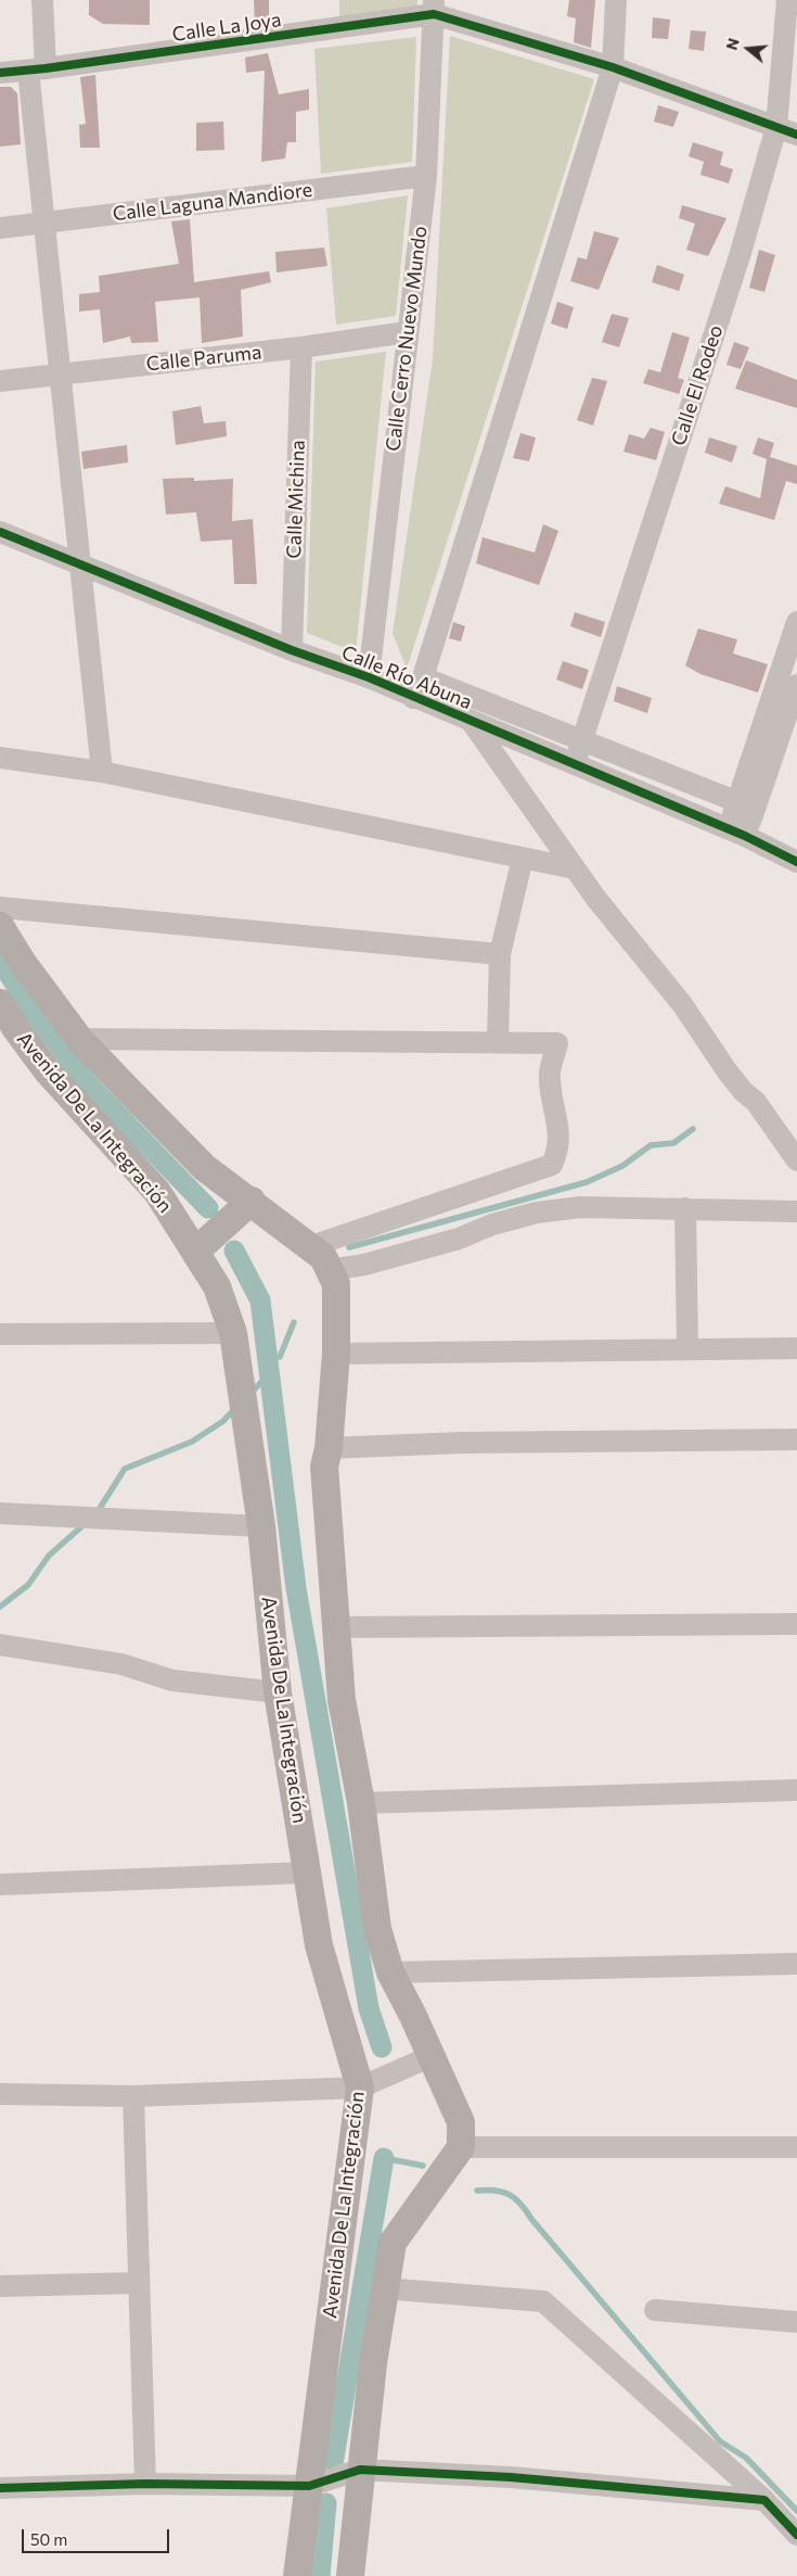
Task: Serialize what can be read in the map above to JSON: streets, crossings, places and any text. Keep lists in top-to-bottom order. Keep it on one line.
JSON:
{"streets":{"main road":["Avenida De La Integración"],"street":["Calle La Joya","Calle Laguna Mandiore","Calle Cerro Nuevo Mundo","Calle Paruma","Calle El Rodeo","Calle Michina","Calle Río Abuna"]},"crossings":[["Calle La Joya","Calle Cerro Nuevo Mundo"],["Calle La Joya","Calle El Rodeo"],["Calle Laguna Mandiore","Calle Cerro Nuevo Mundo"],["Calle Cerro Nuevo Mundo","Calle Paruma"],["Calle Cerro Nuevo Mundo","Calle Río Abuna"],["Calle Paruma","Calle Michina"],["Calle El Rodeo","Calle Río Abuna"],["Calle Michina","Calle Río Abuna"]],"scale_bar":"50 m","north":"left"}
